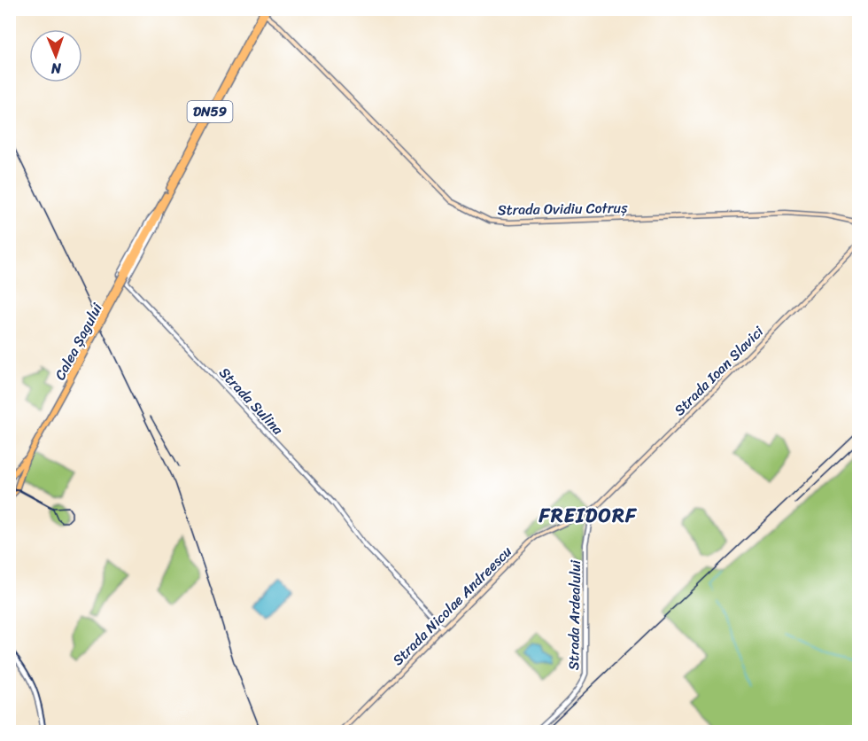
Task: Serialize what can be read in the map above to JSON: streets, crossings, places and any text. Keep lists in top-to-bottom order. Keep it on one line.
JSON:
{"streets":{"main road":["DN59","Strada Ovidiu Cotruș","Calea Șagului","Strada Ioan Slavici","Strada Nicolae Andreescu"],"street":["Strada Sulina","Strada Ardealului"]},"crossings":[["Strada Ovidiu Cotruș","Calea Șagului"],["Calea Șagului","Strada Sulina"],["Strada Ioan Slavici","Strada Nicolae Andreescu"],["Strada Ioan Slavici","Strada Ardealului"],["Strada Sulina","Strada Nicolae Andreescu"],["Strada Nicolae Andreescu","Strada Ardealului"]],"districts":["FREIDORF"],"north":"bottom"}
